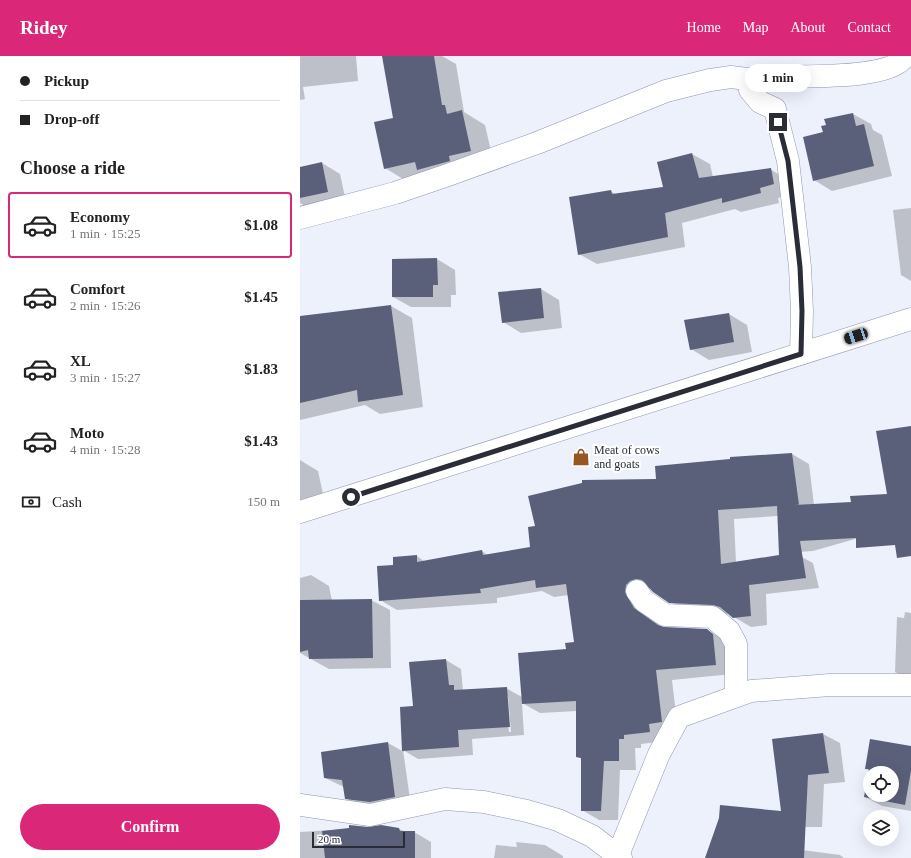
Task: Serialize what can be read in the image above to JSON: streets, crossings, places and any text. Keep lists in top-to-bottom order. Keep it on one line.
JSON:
{"places":{"shop":["Meat of cows and goats"]},"scale_bar":"20 m","page":{"header":"Ridey","nav":["Home","Map","About","Contact"],"banner":["Pickup","Drop-off"],"bubble":"1 min","heading":"Choose a ride","list":[{"name":"Economy","note":"1 min · 15:25","value":"$1.08"},{"name":"Comfort","note":"2 min · 15:26","value":"$1.45"},{"name":"XL","note":"3 min · 15:27","value":"$1.83"},{"name":"Moto","note":"4 min · 15:28","value":"$1.43"}],"pay":["Cash","150 m"],"buttons":"Confirm","scale":"20 m"}}
